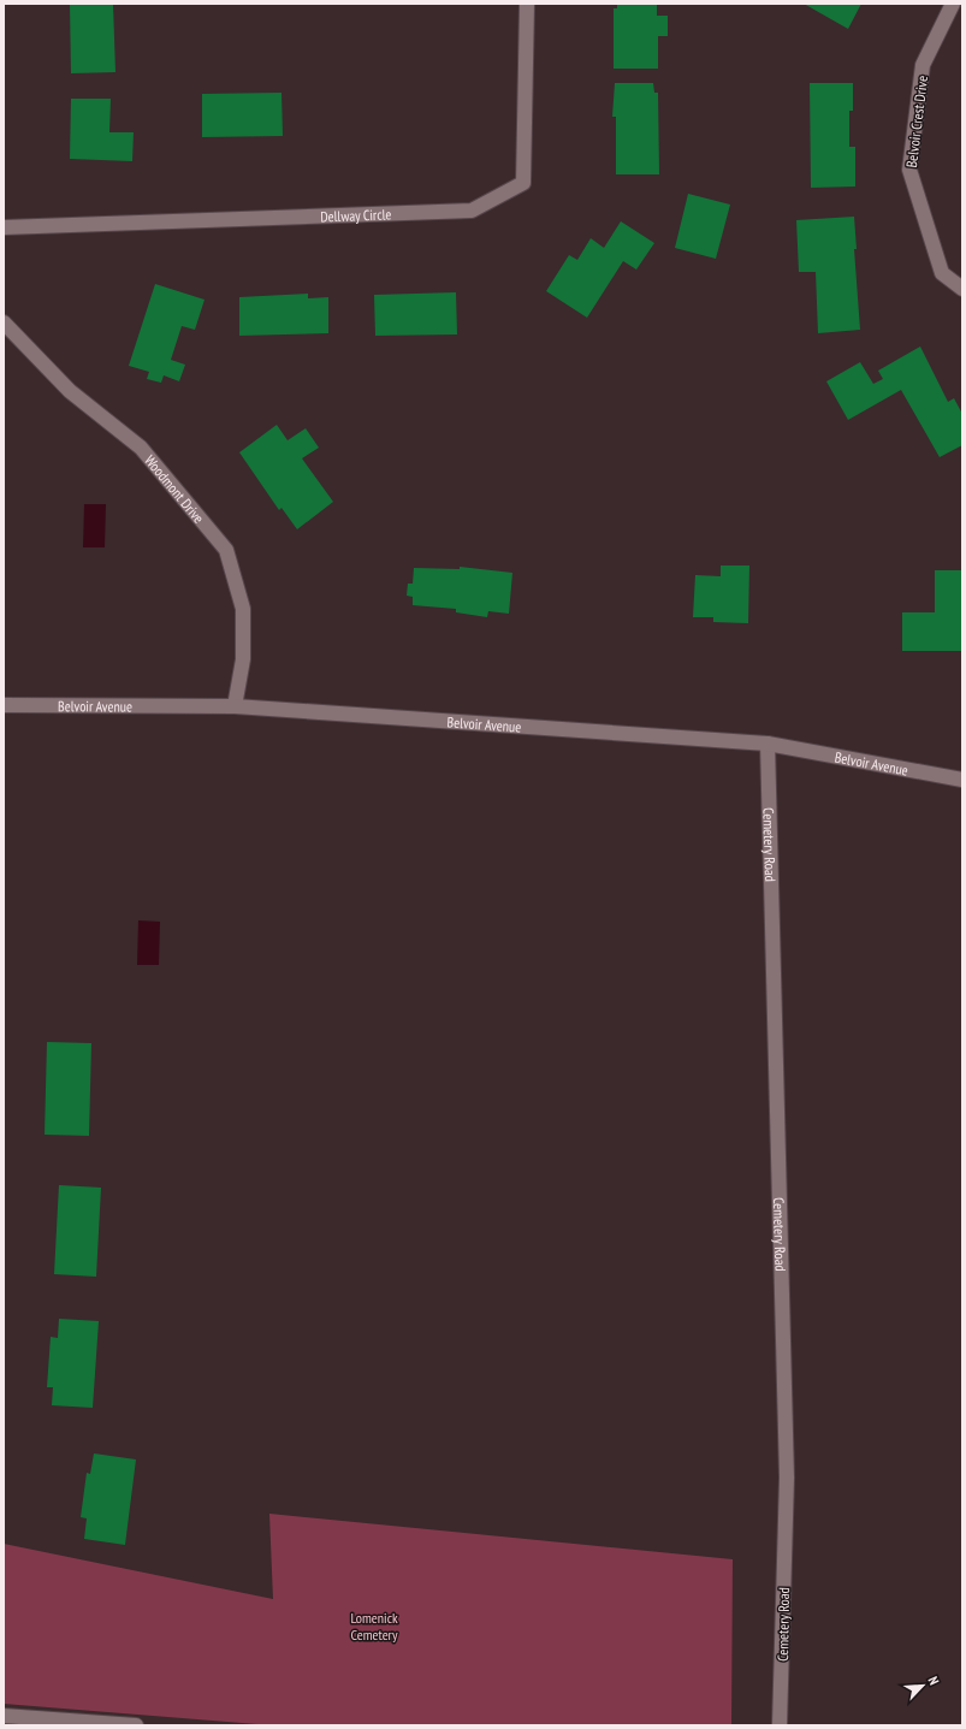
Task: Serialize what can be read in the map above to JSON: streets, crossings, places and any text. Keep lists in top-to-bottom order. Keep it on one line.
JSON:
{"streets":{"street":["Belvoir Crest Drive","Dellway Circle","Woodmont Drive","Belvoir Avenue","Cemetery Road"]},"crossings":[["Woodmont Drive","Belvoir Avenue"],["Belvoir Avenue","Cemetery Road"]],"parks":["Lomenick Cemetery"],"north":"top right"}
